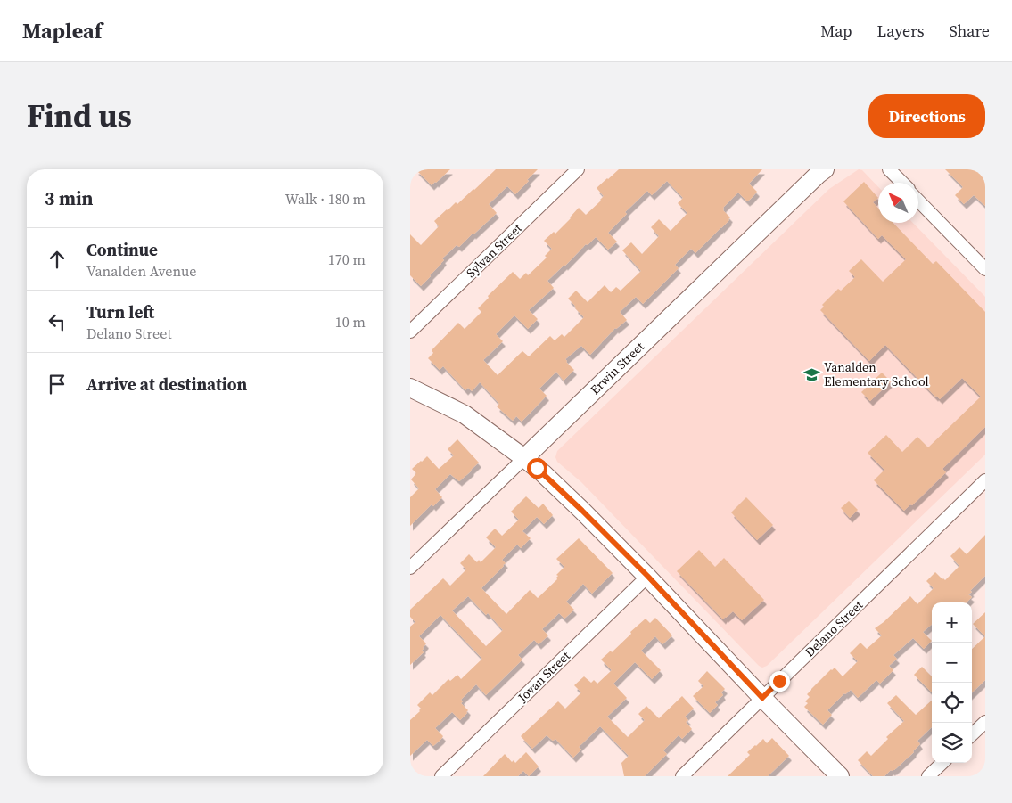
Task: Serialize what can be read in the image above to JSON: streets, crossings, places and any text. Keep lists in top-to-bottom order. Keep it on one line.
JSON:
{"streets":{"street":["Sylvan Street","Erwin Street","Delano Street","Jovan Street"]},"places":{"school or university":["Vanalden Elementary School"]},"north":"top left","page":{"header":"Mapleaf","nav":["Map","Layers","Share"],"title":"Find us","buttons":"Directions","heading":["3 min","Walk · 180 m"],"list":[["Continue","Vanalden Avenue","170 m"],["Turn left","Delano Street","10 m"],"Arrive at destination"],"map_buttons":["+","−"]}}
